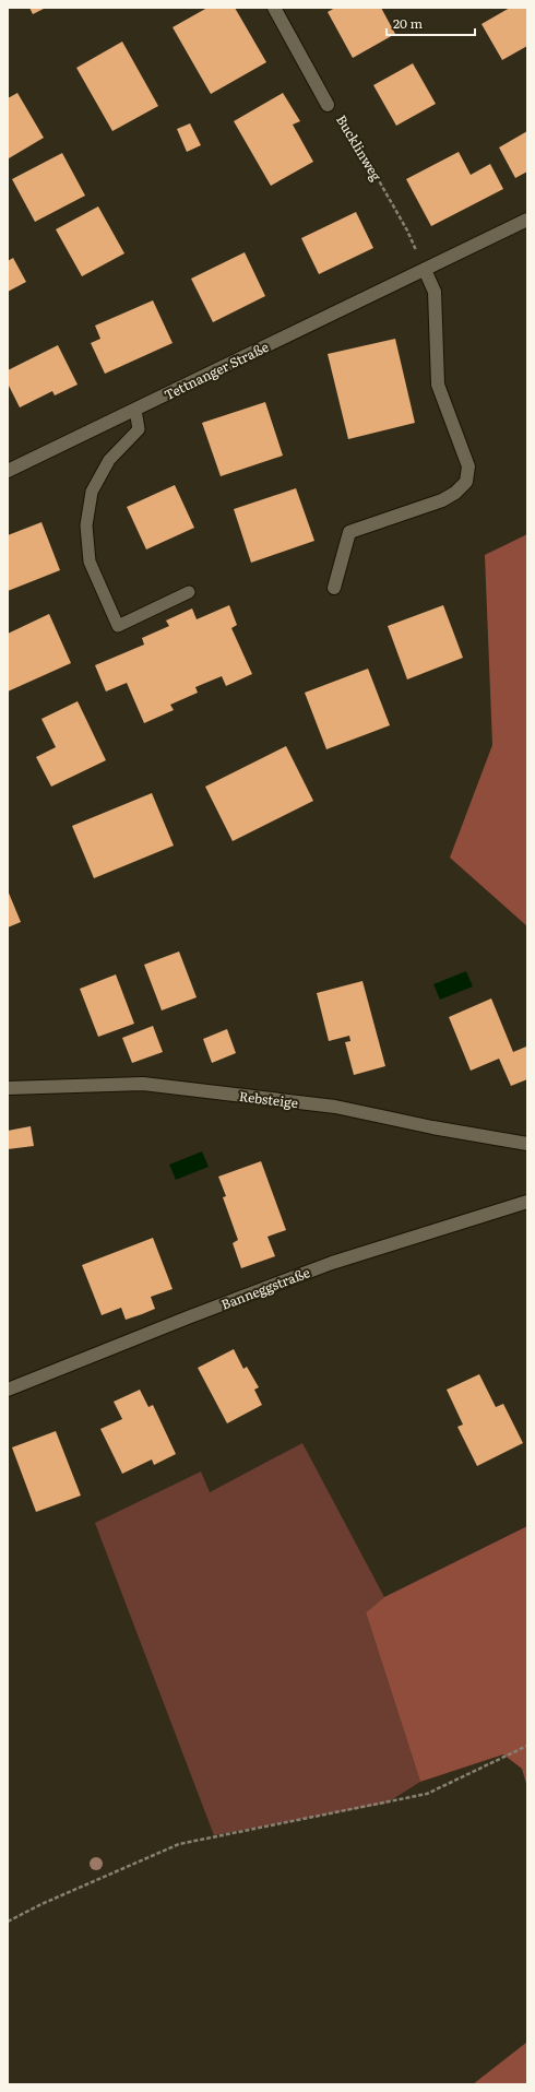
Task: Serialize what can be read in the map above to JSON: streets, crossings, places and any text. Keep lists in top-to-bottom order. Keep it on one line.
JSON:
{"streets":{"street":["Bucklinweg","Tettnanger Straße","Rebsteige","Banneggstraße"]},"crossings":[["Bucklinweg","Tettnanger Straße"]],"scale_bar":"20 m"}
